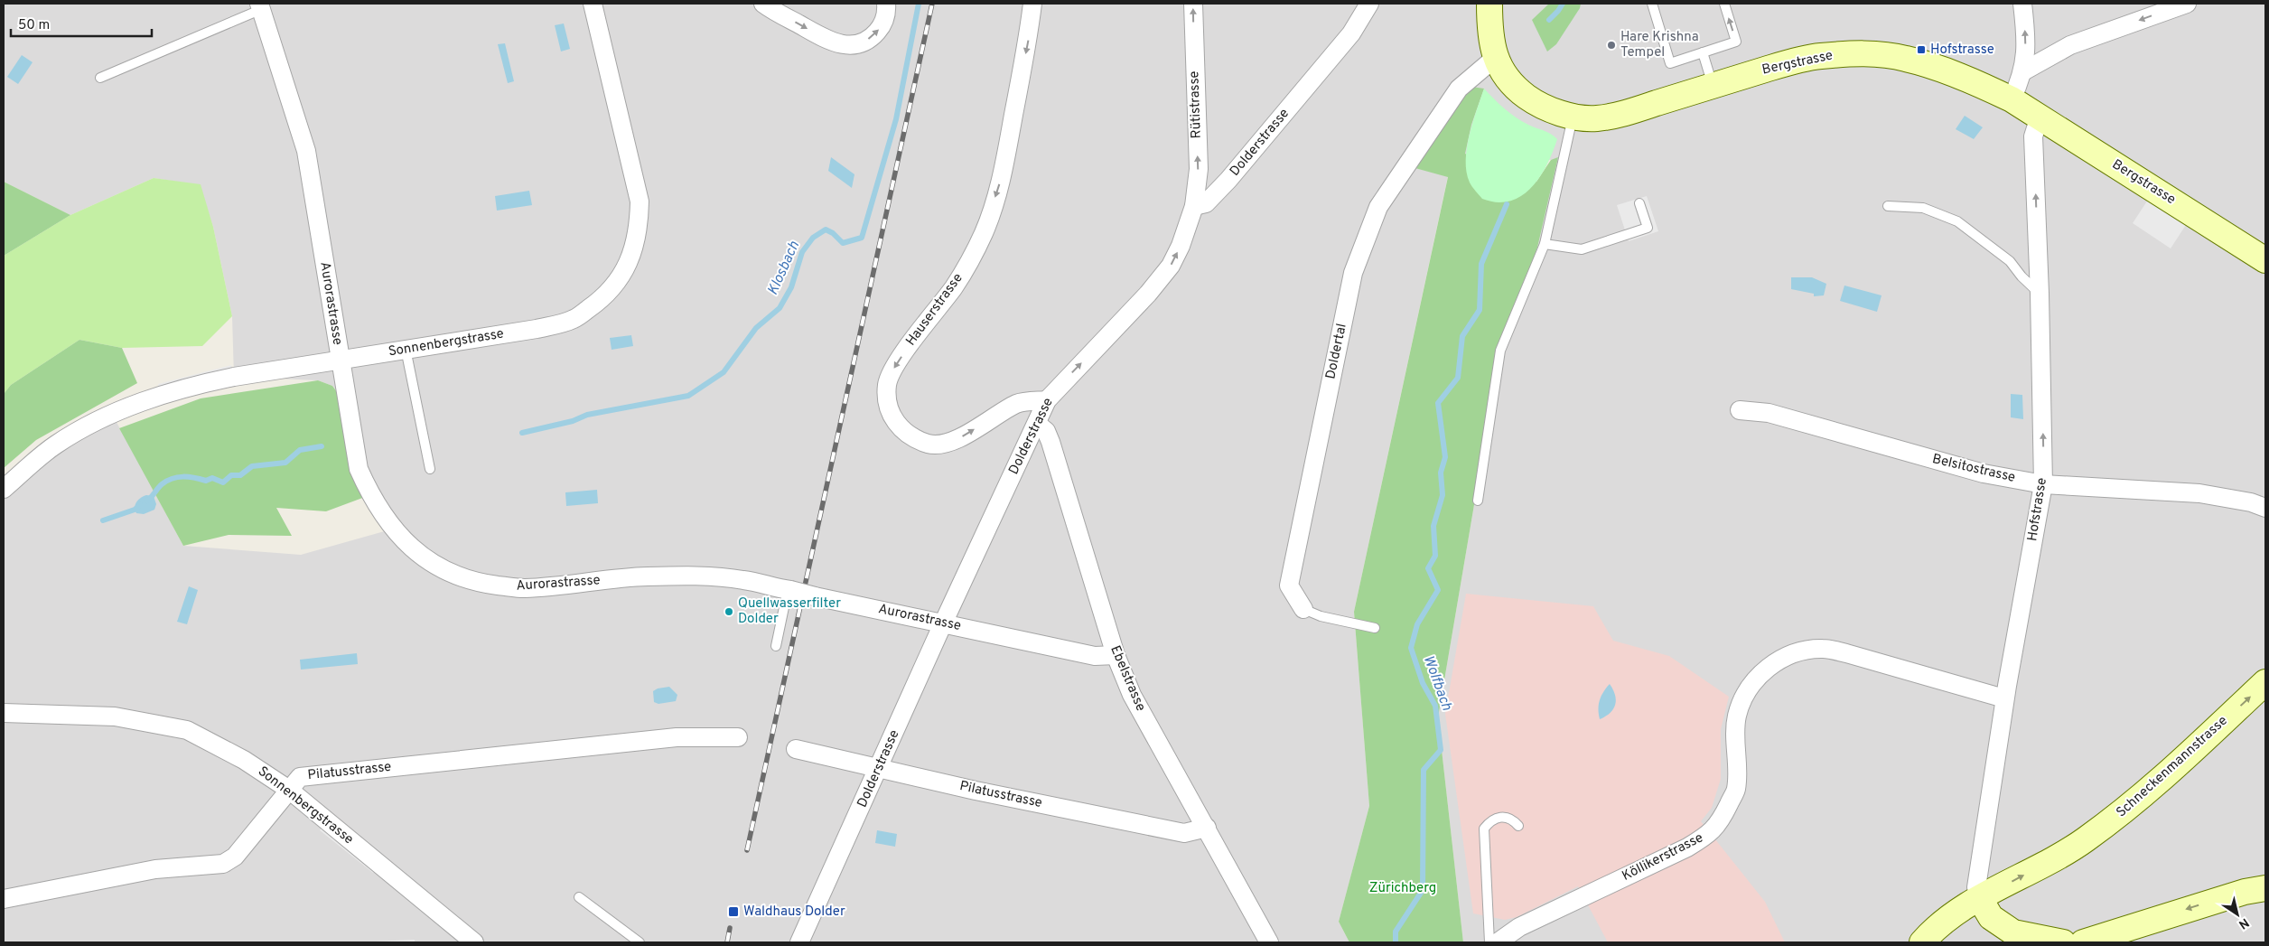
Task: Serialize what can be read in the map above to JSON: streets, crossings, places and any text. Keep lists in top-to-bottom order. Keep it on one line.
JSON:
{"streets":{"main road":["Bergstrasse","Schneckenmannstrasse"],"street":["Rütistrasse","Dolderstrasse","Aurorastrasse","Hauserstrasse","Sonnenbergstrasse","Doldertal","Belsitostrasse","Hofstrasse","Ebelstrasse","Pilatusstrasse","Köllikerstrasse"]},"crossings":[["Bergstrasse","Doldertal"],["Bergstrasse","Hofstrasse"],["Rütistrasse","Dolderstrasse"],["Dolderstrasse","Aurorastrasse"],["Dolderstrasse","Hauserstrasse"],["Dolderstrasse","Ebelstrasse"],["Dolderstrasse","Pilatusstrasse"],["Aurorastrasse","Sonnenbergstrasse"],["Aurorastrasse","Ebelstrasse"],["Sonnenbergstrasse","Pilatusstrasse"],["Belsitostrasse","Hofstrasse"],["Hofstrasse","Schneckenmannstrasse"],["Hofstrasse","Köllikerstrasse"],["Ebelstrasse","Pilatusstrasse"]],"one_way":["Rütistrasse","Hofstrasse"],"water":["Klosbach","Wolfbach"],"parks":["Zürichberg"],"places":{"other":["Hare Krishna Tempel","Quellwasserfilter Dolder"],"transit":["Hofstrasse","Waldhaus Dolder"]},"scale_bar":"50 m","north":"bottom right"}
